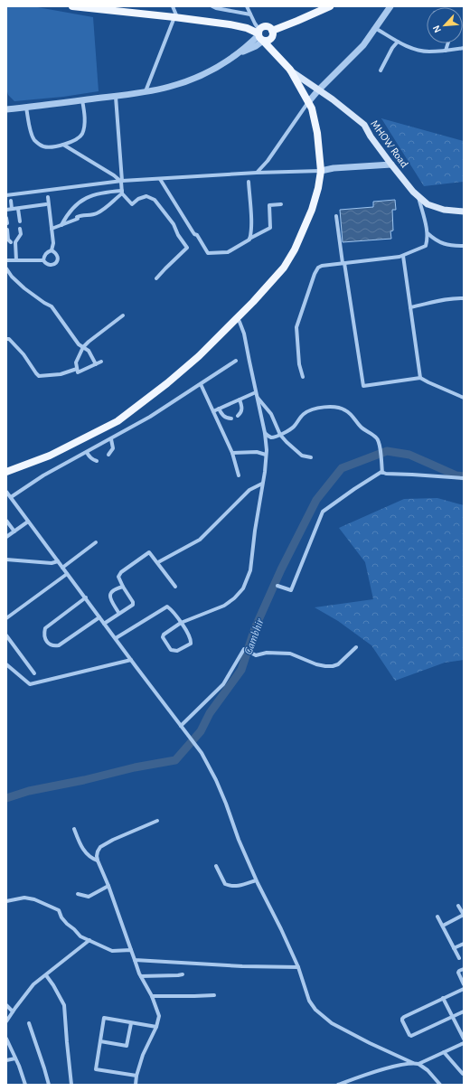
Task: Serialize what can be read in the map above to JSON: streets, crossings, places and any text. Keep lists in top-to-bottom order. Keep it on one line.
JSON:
{"streets":{"main road":["MHOW Road"]},"water":["Gambhir"],"north":"bottom left"}
